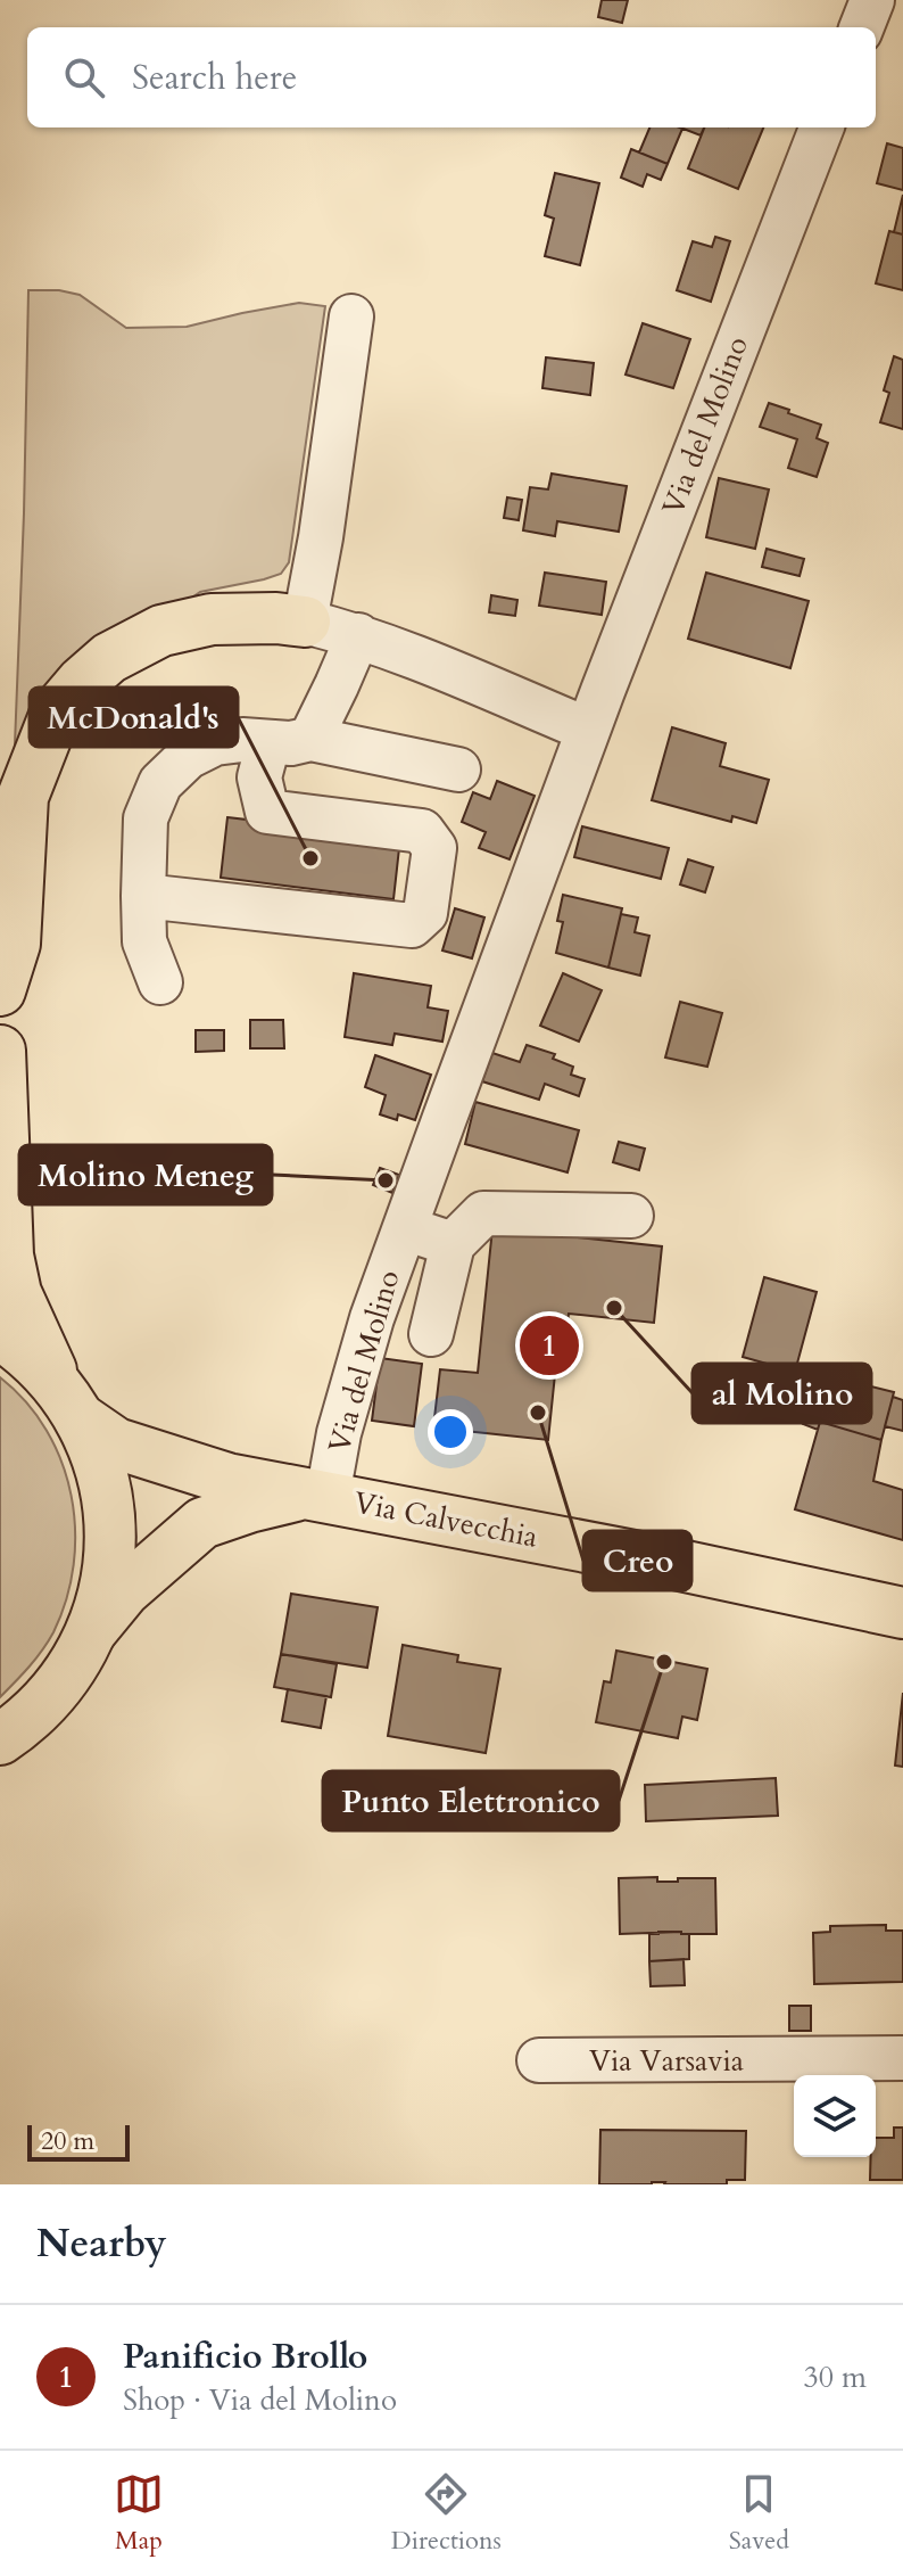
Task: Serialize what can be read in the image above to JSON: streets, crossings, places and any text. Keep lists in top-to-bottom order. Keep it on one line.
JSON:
{"streets":{"main road":["Via Calvecchia"],"street":["Via del Molino","Via Varsavia"]},"crossings":[["Via del Molino","Via Calvecchia"]],"places":["McDonald's","Molino Meneg","al Molino","Creo","Punto Elettronico"],"scale_bar":"20 m","page":{"search":"Search here","pins":"1","scale":"20 m","heading":"Nearby","list":[{"mark":"1","name":"Panificio Brollo","note":"Shop · Via del Molino","value":"30 m"}],"nav":["Map","Directions","Saved"]}}
